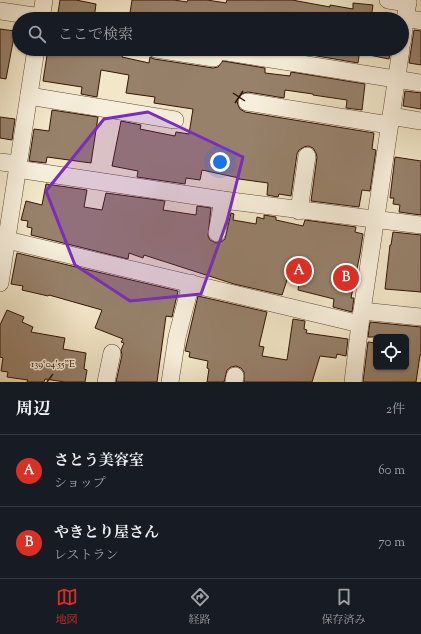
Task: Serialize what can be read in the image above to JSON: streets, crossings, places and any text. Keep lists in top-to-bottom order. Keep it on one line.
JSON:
{"page":{"search":"ここで検索","pins":["A","B"],"heading":["周辺","2件"],"list":[{"mark":"A","name":"さとう美容室","note":"ショップ","value":"60 m"},{"mark":"B","name":"やきとり屋さん","note":"レストラン","value":"70 m"}],"nav":["地図","経路","保存済み"]},"coordinates":["139°04'55\"E"]}
